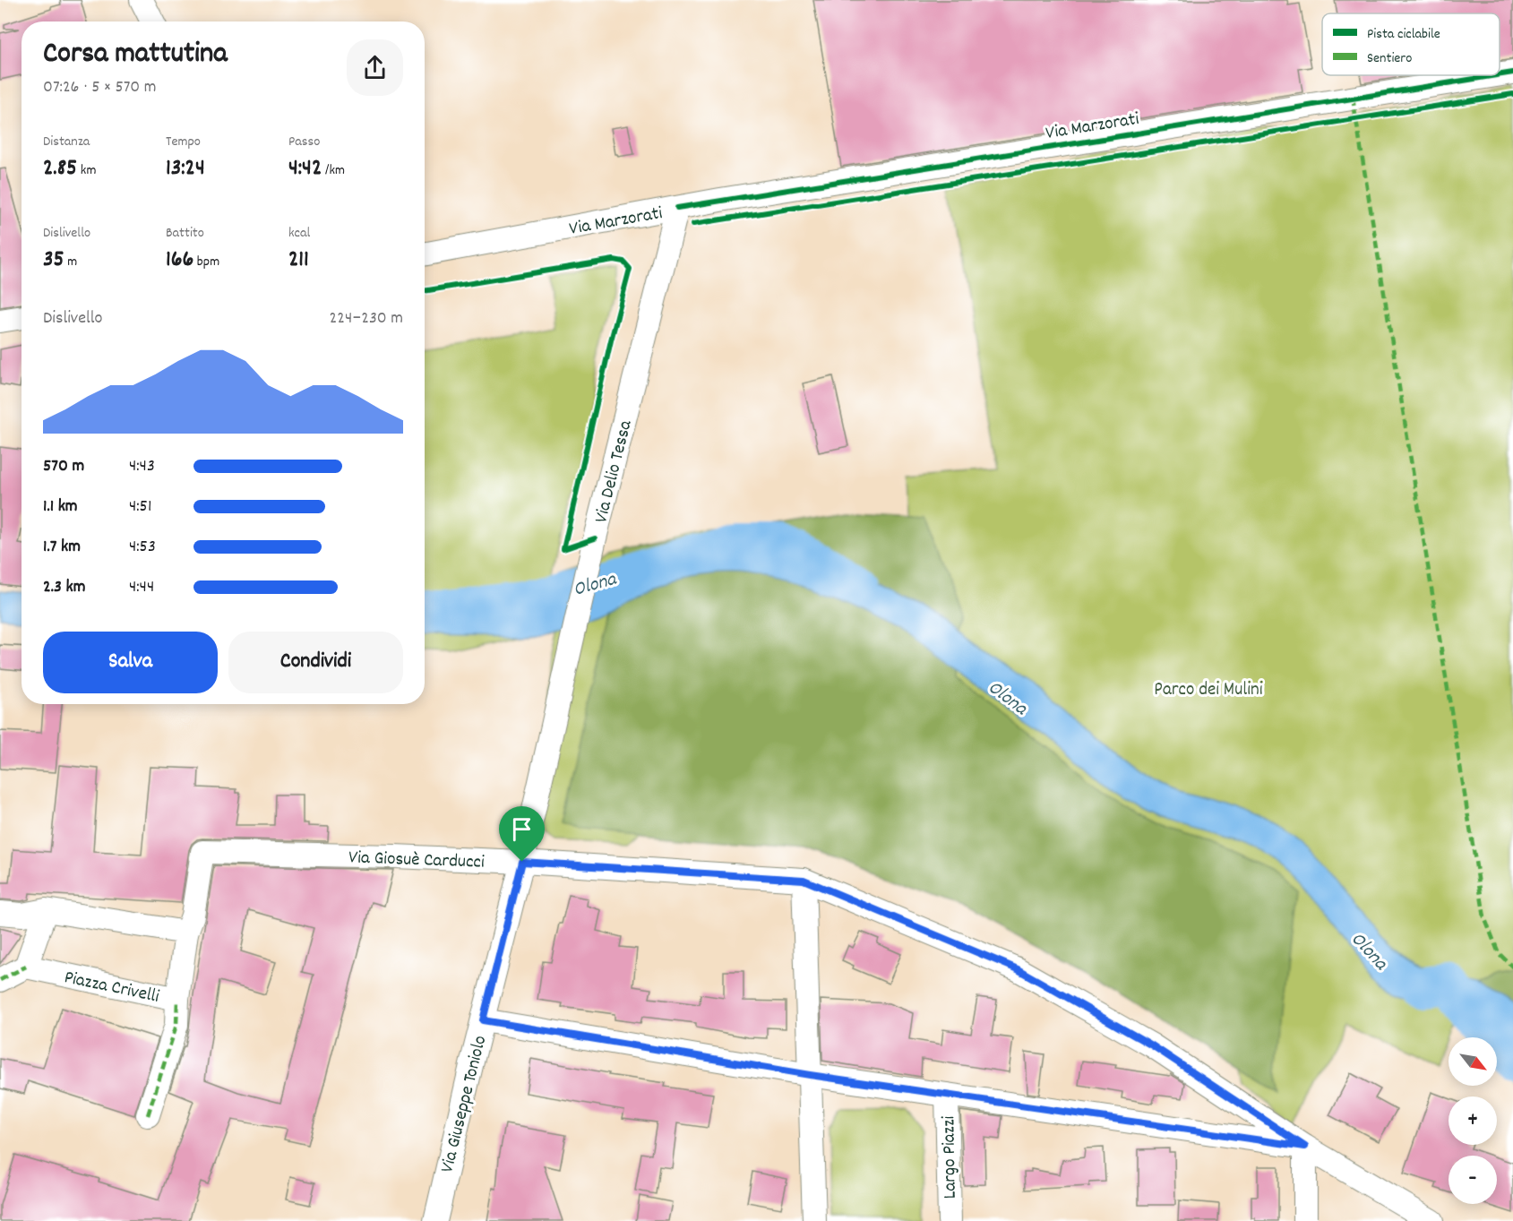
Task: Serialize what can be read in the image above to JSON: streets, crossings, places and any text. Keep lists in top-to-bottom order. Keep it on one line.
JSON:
{"streets":{"street":["Via Marzorati","Via Delio Tessa","Via Giosuè Carducci","Piazza Crivelli","Via Giuseppe Toniolo","Largo Piazzi"]},"crossings":[["Via Marzorati","Via Delio Tessa"],["Via Delio Tessa","Via Giosuè Carducci"],["Via Delio Tessa","Via Giuseppe Toniolo"],["Via Giosuè Carducci","Piazza Crivelli"],["Via Giosuè Carducci","Via Giuseppe Toniolo"]],"water":["Olona"],"parks":["Parco dei Mulini"],"legend":["Pista ciclabile","Sentiero"],"north":"bottom right","page":{"heading":["Corsa mattutina","07:26 · 5 × 570 m"],"stats":[["Distanza","2.85 km"],["Tempo","13:24"],["Passo","4:42 /km"],["Dislivello","35 m"],["Battito","166 bpm"],["kcal","211"]],"chart":["Dislivello","224–230 m"],"list":[{"name":"570 m","note":"4:43"},{"name":"1.1 km","note":"4:51"},{"name":"1.7 km","note":"4:53"},{"name":"2.3 km","note":"4:44"}],"buttons":["Salva","Condividi"],"map_buttons":["+","−"]}}
